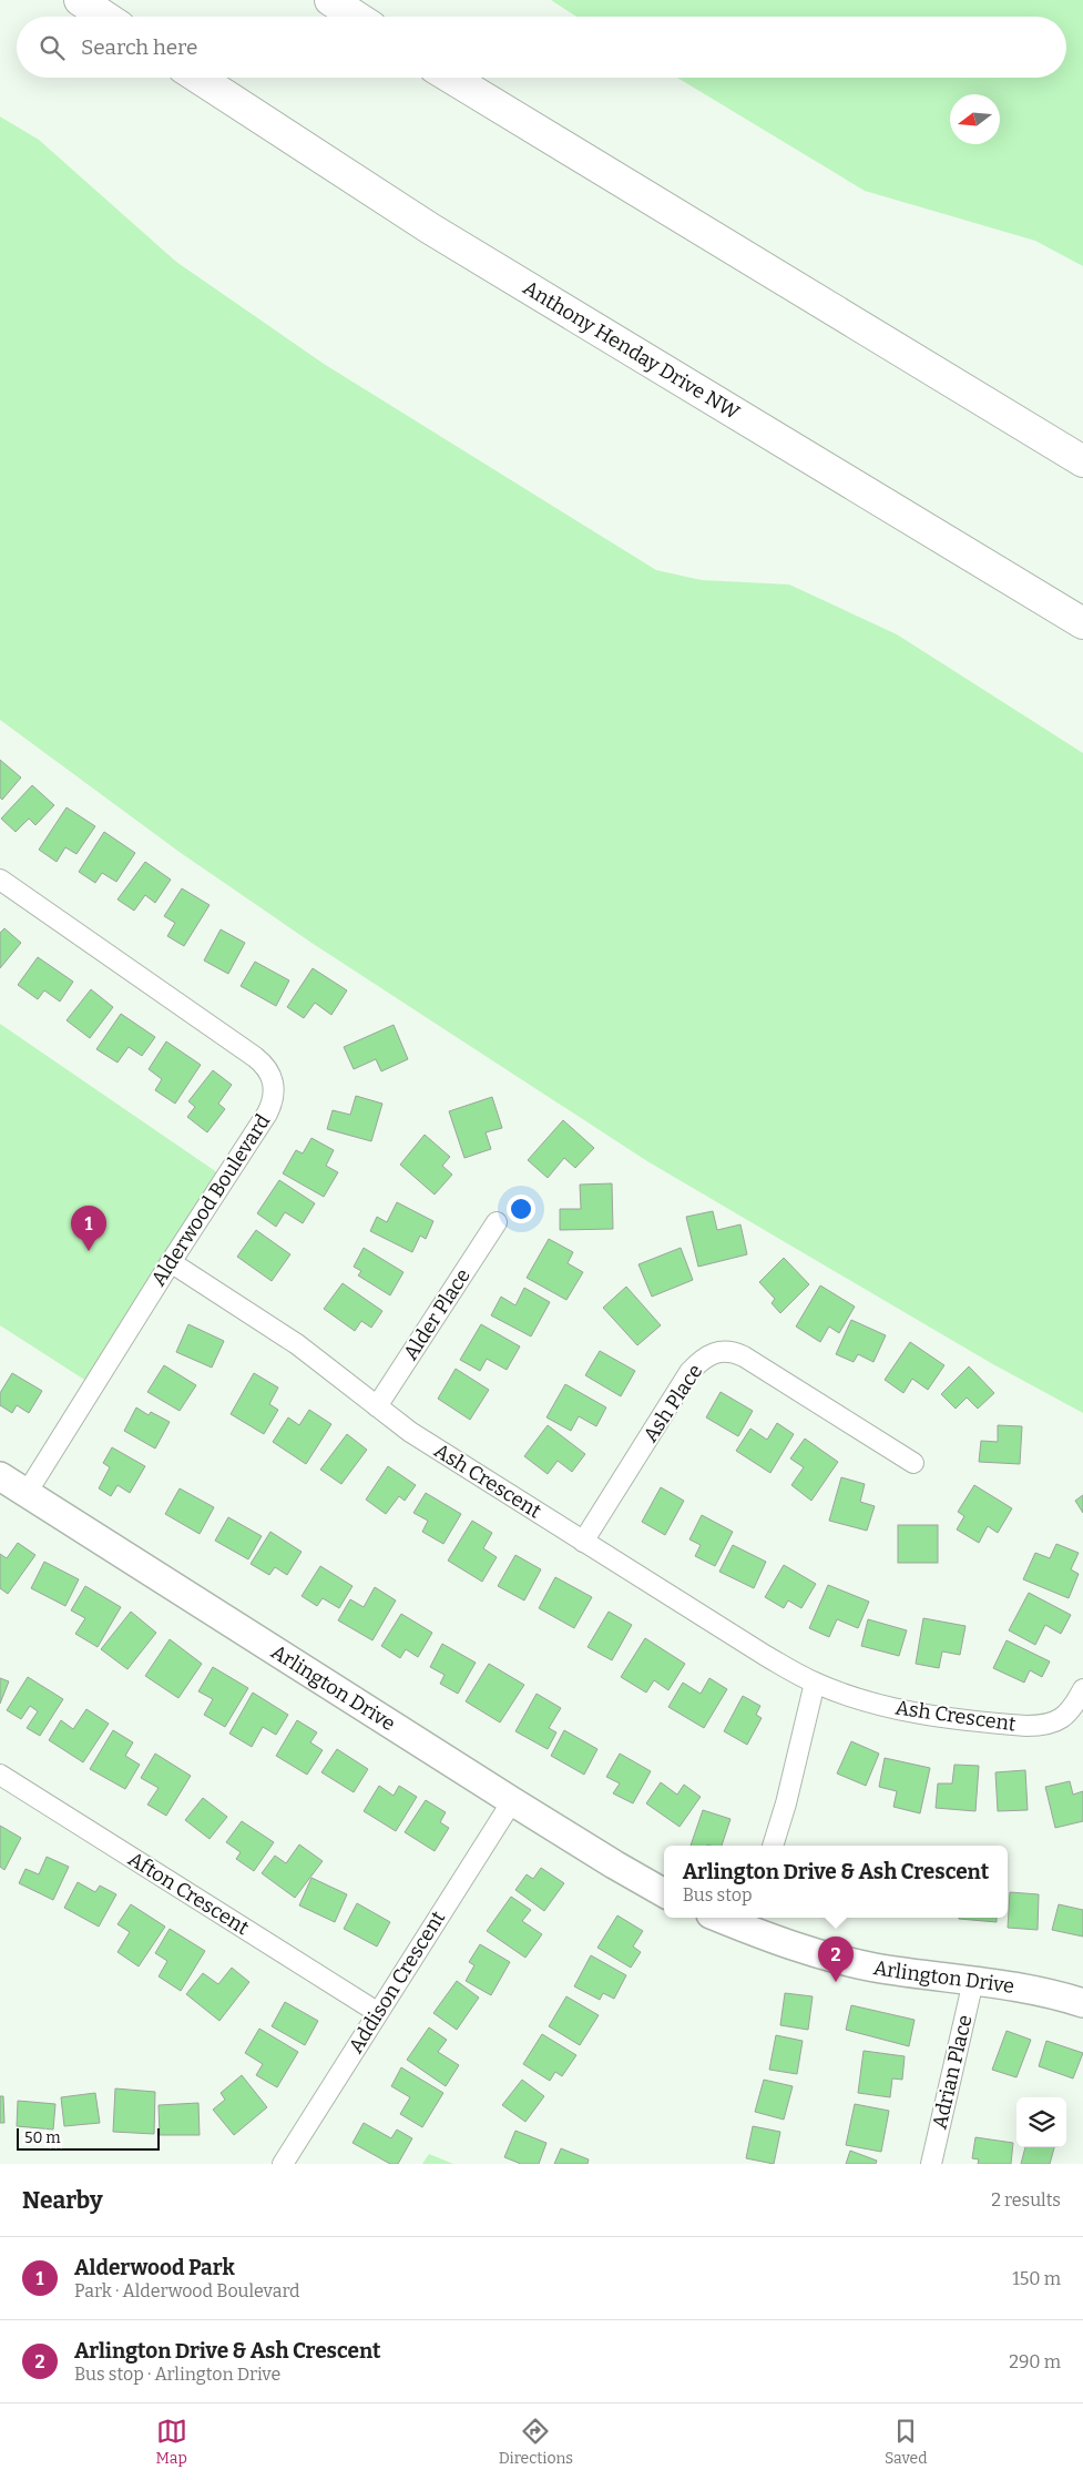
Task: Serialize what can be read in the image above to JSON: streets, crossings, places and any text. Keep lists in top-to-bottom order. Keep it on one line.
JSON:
{"streets":{"highway":["Anthony Henday Drive NW"],"street":["Alderwood Boulevard","Alder Place","Ash Place","Ash Crescent","Arlington Drive","Afton Crescent","Addison Crescent","Adrian Place"]},"crossings":[["Alderwood Boulevard","Ash Crescent"],["Alderwood Boulevard","Arlington Drive"],["Alder Place","Ash Crescent"],["Ash Place","Ash Crescent"],["Arlington Drive","Addison Crescent"],["Arlington Drive","Adrian Place"],["Afton Crescent","Addison Crescent"]],"scale_bar":"50 m","north":"left","page":{"search":"Search here","pins":["1","2"],"popup":["Arlington Drive & Ash Crescent","Bus stop"],"scale":"50 m","heading":["Nearby","2 results"],"list":[{"mark":"1","name":"Alderwood Park","note":"Park · Alderwood Boulevard","value":"150 m"},{"mark":"2","name":"Arlington Drive & Ash Crescent","note":"Bus stop · Arlington Drive","value":"290 m"}],"nav":["Map","Directions","Saved"]}}
